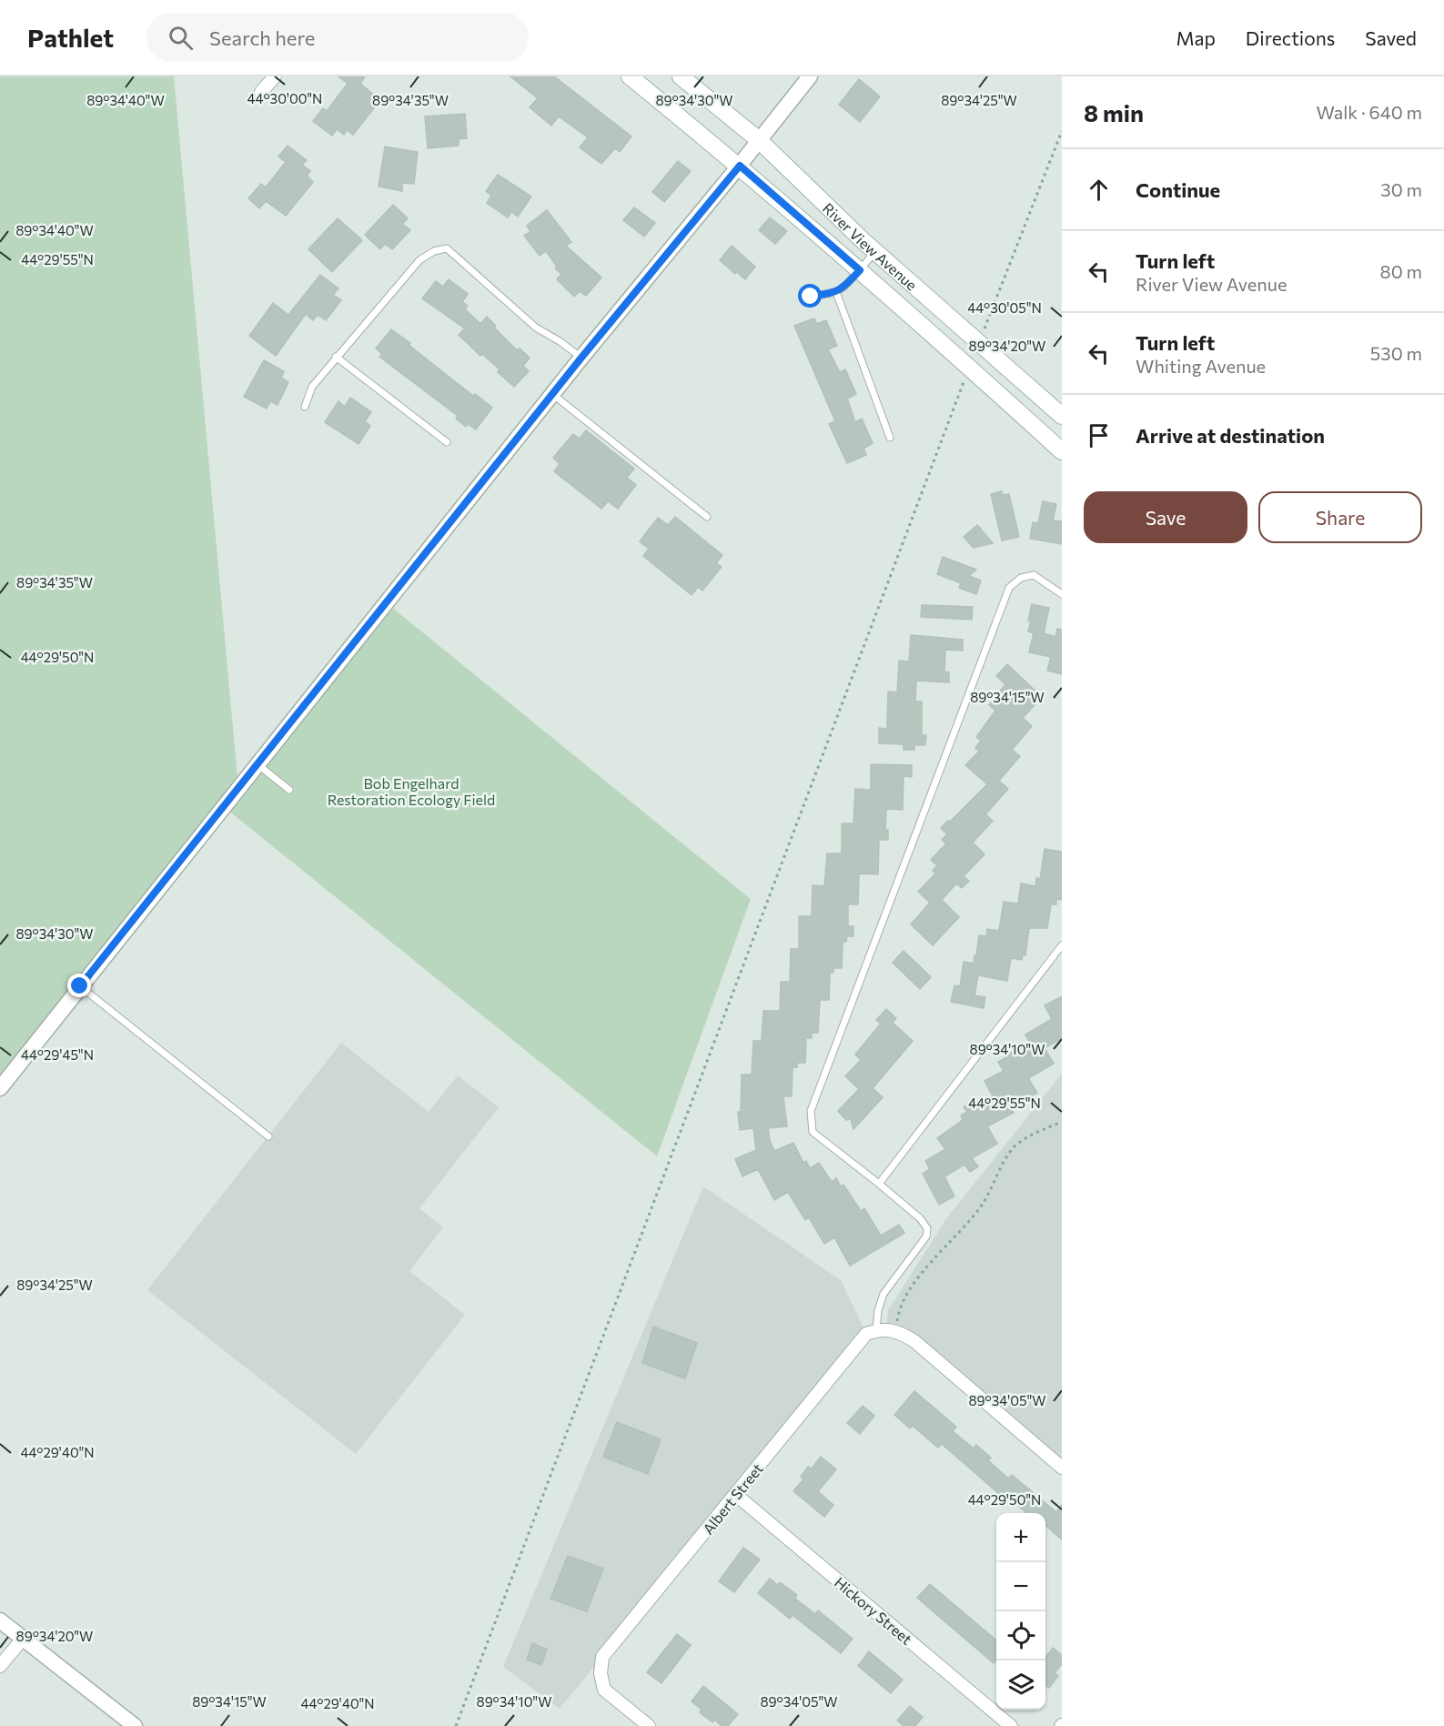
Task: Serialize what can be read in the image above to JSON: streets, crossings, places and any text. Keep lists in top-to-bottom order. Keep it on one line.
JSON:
{"streets":{"main road":["River View Avenue"],"street":["Albert Street","Hickory Street"]},"crossings":[["Albert Street","Hickory Street"]],"parks":["Bob Engelhard Restoration Ecology Field"],"page":{"header":"Pathlet","search":"Search here","nav":["Map","Directions","Saved"],"heading":["8 min","Walk · 640 m"],"list":[["Continue","30 m"],["Turn left","River View Avenue","80 m"],["Turn left","Whiting Avenue","530 m"],"Arrive at destination"],"buttons":["Save","Share"],"map_buttons":["+","−"]},"coordinates":["44°30'00\"N","89°34'40\"W","89°34'35\"W","89°34'30\"W","89°34'25\"W","44°29'55\"N","44°30'05\"N","89°34'20\"W","44°29'50\"N","89°34'15\"W","89°34'10\"W","44°29'45\"N","89°34'05\"W","44°29'40\"N"]}
